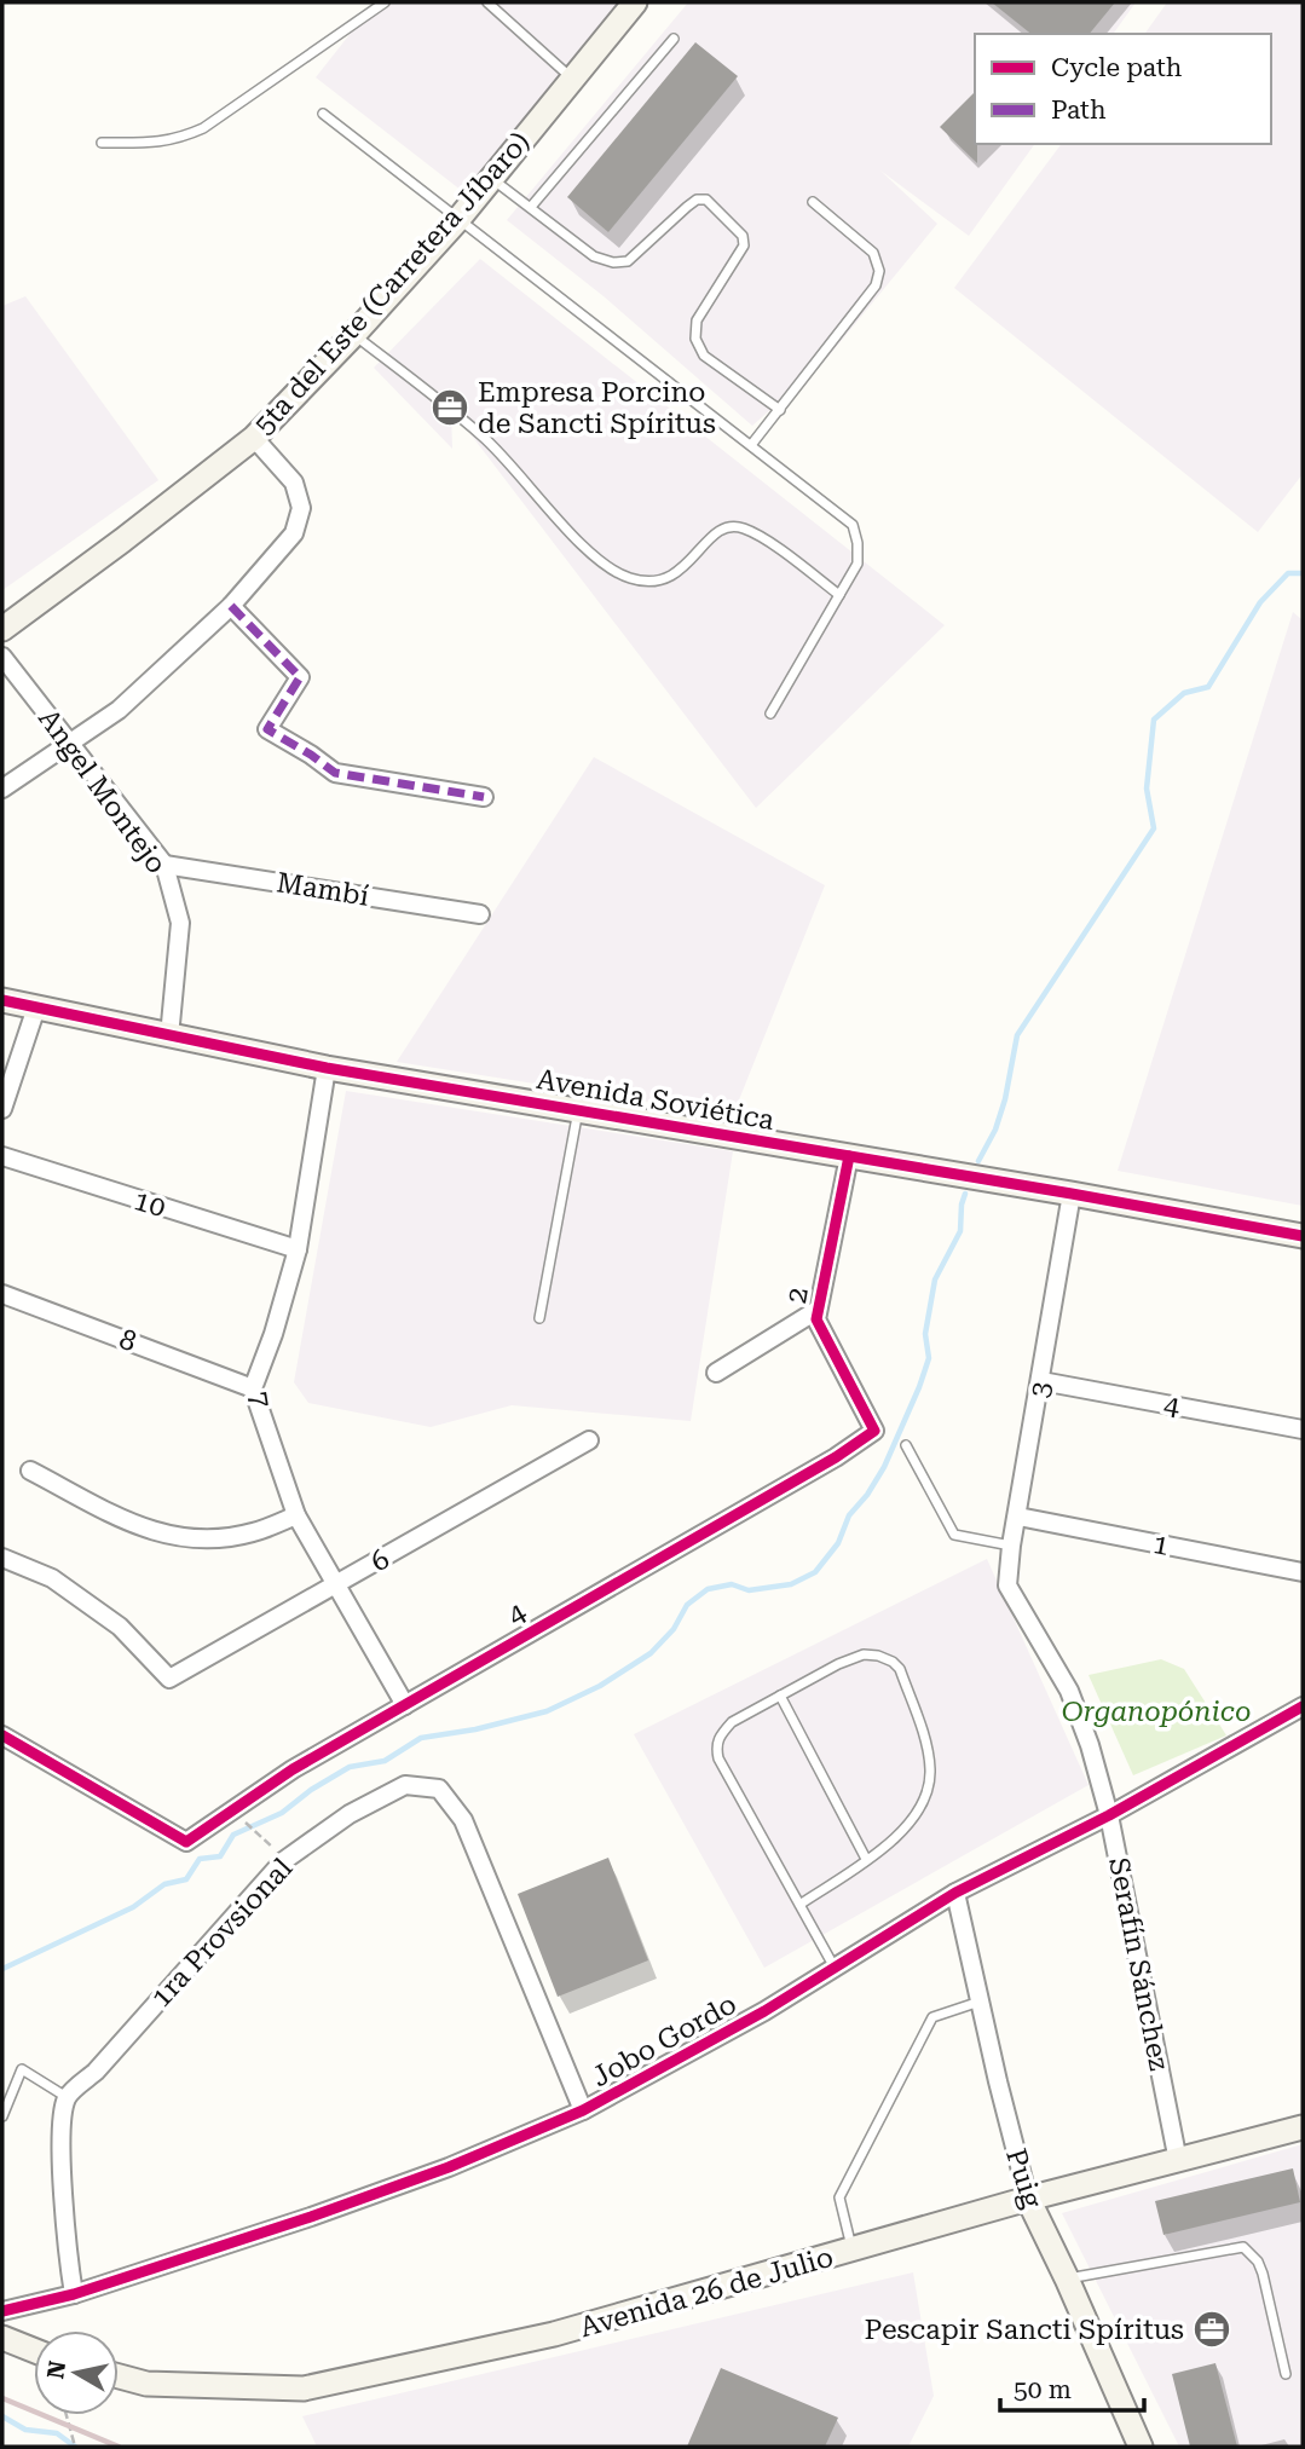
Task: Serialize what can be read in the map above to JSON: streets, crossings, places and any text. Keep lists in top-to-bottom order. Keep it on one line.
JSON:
{"streets":{"main road":["5ta del Este (Carretera Jíbaro)","Avenida Soviética","Puig","Avenida 26 de Julio"],"street":["Angel Montejo","Mambí","10","2","8","3","7","4","1","6","1ra Provsional","Serafín Sánchez","Jobo Gordo"]},"crossings":[["Angel Montejo","Mambí"],["Angel Montejo","Avenida Soviética"],["Avenida Soviética","2"],["Avenida Soviética","3"],["Avenida Soviética","7"],["10","7"],["2","4"],["8","7"],["3","4"],["3","1"],["3","Serafín Sánchez"],["7","4"],["7","6"],["1ra Provsional","Jobo Gordo"],["Serafín Sánchez","Jobo Gordo"],["Serafín Sánchez","Avenida 26 de Julio"],["Jobo Gordo","Puig"],["Puig","Avenida 26 de Julio"]],"parks":["Organopónico"],"places":{"office":["Empresa Porcino de Sancti Spíritus","Pescapir Sancti Spíritus"]},"legend":["Cycle path","Path"],"scale_bar":"50 m","north":"left"}
